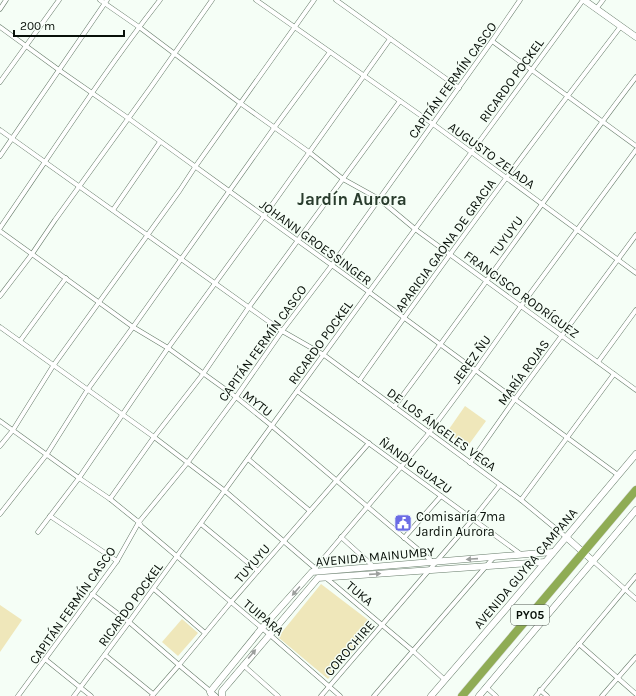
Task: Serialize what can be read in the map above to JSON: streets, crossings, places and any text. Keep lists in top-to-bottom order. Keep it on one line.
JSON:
{"streets":{"highway":["PY05"],"street":["CAPITÁN FERMÍN CASCO","RICARDO POCKEL","AUGUSTO ZELADA","TUYUYU","JOHANN GROESSINGER","APARICIA GAONA DE GRACIA","FRANCISCO RODRÍGUEZ","JEREZ ÑU","MARÍA ROJAS","MYTU","DE LOS ÁNGELES VEGA","ÑANDU GUAZU","AVENIDA MAINUMBY","AVENIDA GUYRA CAMPANA","TUKA","TUIPARA","COROCHIRE"]},"crossings":[["CAPITÁN FERMÍN CASCO","AUGUSTO ZELADA"],["CAPITÁN FERMÍN CASCO","JOHANN GROESSINGER"],["CAPITÁN FERMÍN CASCO","FRANCISCO RODRÍGUEZ"],["CAPITÁN FERMÍN CASCO","MYTU"],["CAPITÁN FERMÍN CASCO","DE LOS ÁNGELES VEGA"],["CAPITÁN FERMÍN CASCO","TUKA"],["CAPITÁN FERMÍN CASCO","TUIPARA"],["RICARDO POCKEL","AUGUSTO ZELADA"],["RICARDO POCKEL","JOHANN GROESSINGER"],["RICARDO POCKEL","FRANCISCO RODRÍGUEZ"],["RICARDO POCKEL","MYTU"],["RICARDO POCKEL","DE LOS ÁNGELES VEGA"],["RICARDO POCKEL","ÑANDU GUAZU"],["RICARDO POCKEL","TUKA"],["RICARDO POCKEL","TUIPARA"],["AUGUSTO ZELADA","TUYUYU"],["AUGUSTO ZELADA","APARICIA GAONA DE GRACIA"],["AUGUSTO ZELADA","JEREZ ÑU"],["AUGUSTO ZELADA","MARÍA ROJAS"],["TUYUYU","JOHANN GROESSINGER"],["TUYUYU","FRANCISCO RODRÍGUEZ"],["TUYUYU","MYTU"],["TUYUYU","DE LOS ÁNGELES VEGA"],["TUYUYU","ÑANDU GUAZU"],["TUYUYU","TUKA"],["TUYUYU","TUIPARA"],["JOHANN GROESSINGER","APARICIA GAONA DE GRACIA"],["JOHANN GROESSINGER","JEREZ ÑU"],["JOHANN GROESSINGER","MARÍA ROJAS"],["JOHANN GROESSINGER","AVENIDA GUYRA CAMPANA"],["APARICIA GAONA DE GRACIA","FRANCISCO RODRÍGUEZ"],["APARICIA GAONA DE GRACIA","DE LOS ÁNGELES VEGA"],["FRANCISCO RODRÍGUEZ","JEREZ ÑU"],["FRANCISCO RODRÍGUEZ","MARÍA ROJAS"],["JEREZ ÑU","MYTU"],["JEREZ ÑU","DE LOS ÁNGELES VEGA"],["JEREZ ÑU","ÑANDU GUAZU"],["JEREZ ÑU","AVENIDA MAINUMBY"],["JEREZ ÑU","TUKA"],["MARÍA ROJAS","DE LOS ÁNGELES VEGA"],["MYTU","AVENIDA MAINUMBY"],["MYTU","COROCHIRE"],["DE LOS ÁNGELES VEGA","AVENIDA GUYRA CAMPANA"],["DE LOS ÁNGELES VEGA","PY05"],["DE LOS ÁNGELES VEGA","COROCHIRE"],["ÑANDU GUAZU","AVENIDA MAINUMBY"],["ÑANDU GUAZU","COROCHIRE"],["AVENIDA MAINUMBY","AVENIDA GUYRA CAMPANA"],["AVENIDA MAINUMBY","TUKA"],["AVENIDA MAINUMBY","TUIPARA"],["AVENIDA MAINUMBY","COROCHIRE"],["AVENIDA GUYRA CAMPANA","TUKA"],["TUKA","COROCHIRE"],["TUIPARA","COROCHIRE"]],"districts":["Jardín Aurora"],"places":{"public building":["Comisaría 7ma Jardin Aurora"]},"scale_bar":"200 m"}
